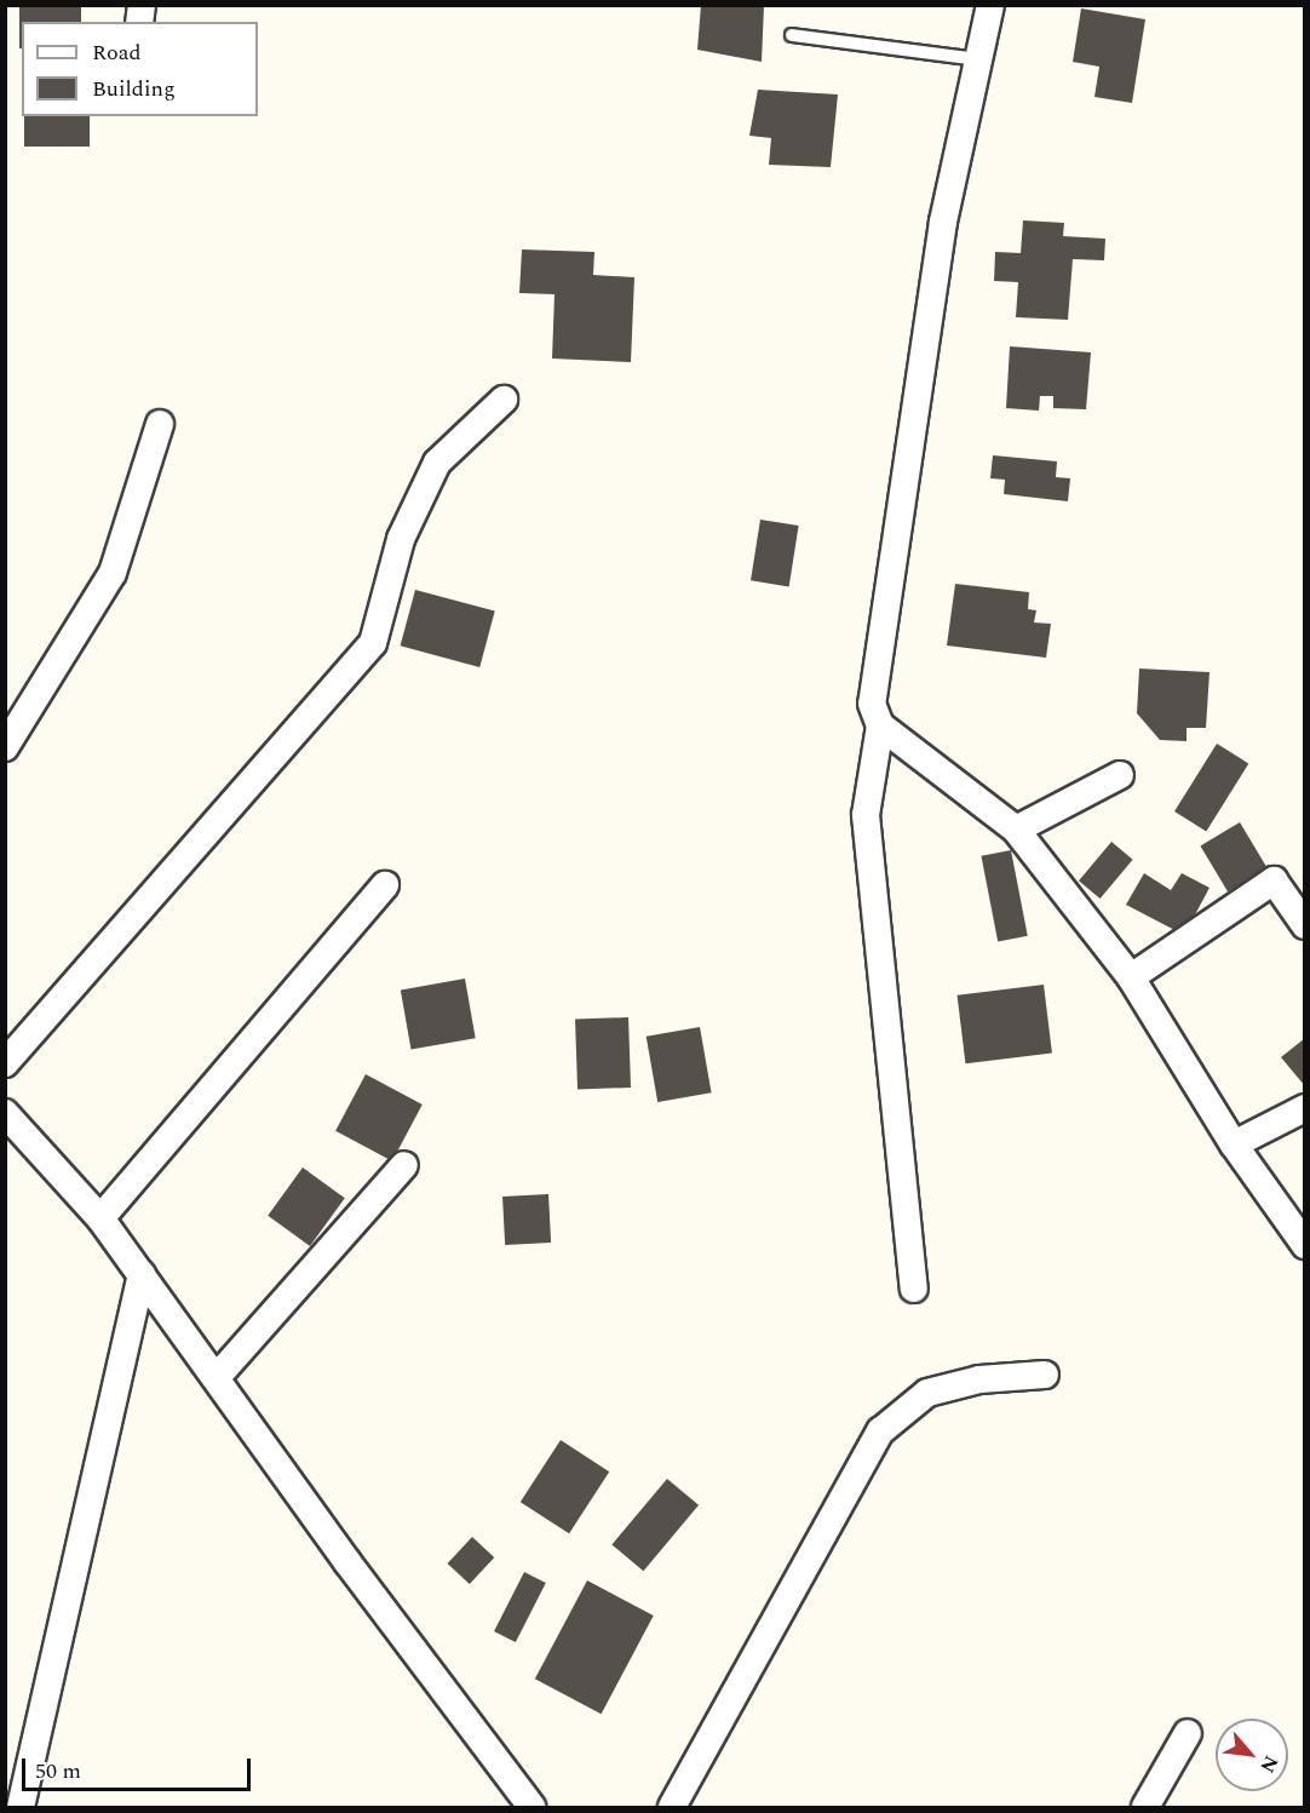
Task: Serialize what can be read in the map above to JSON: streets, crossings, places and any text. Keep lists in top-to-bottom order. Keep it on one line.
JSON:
{"legend":["Road","Building"],"scale_bar":"50 m","north":"bottom right"}
